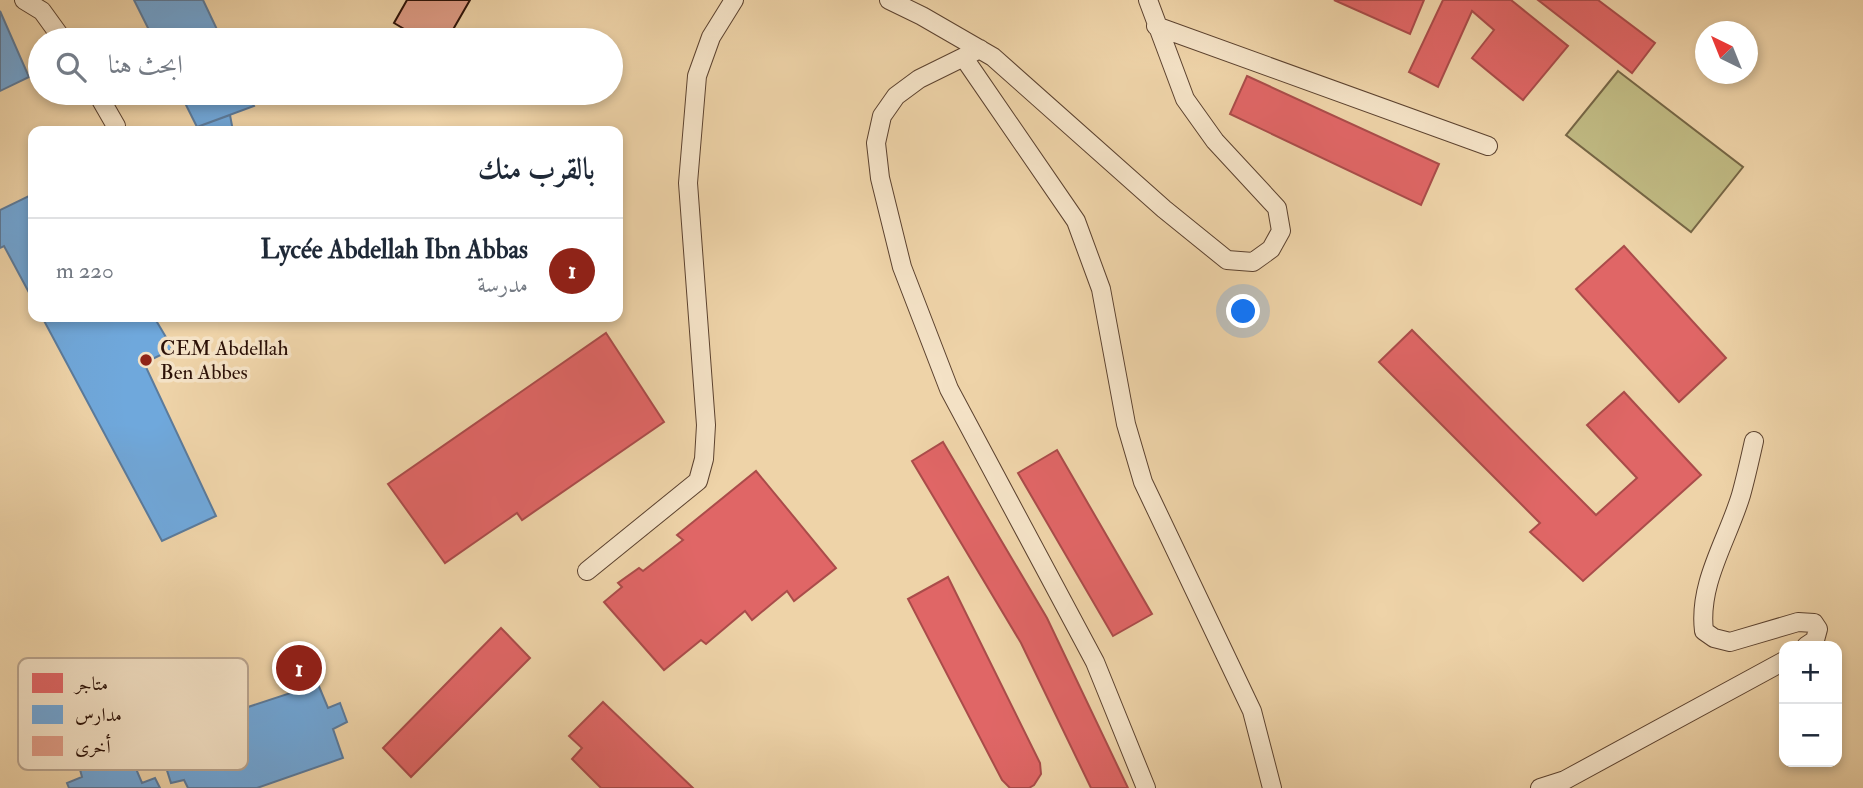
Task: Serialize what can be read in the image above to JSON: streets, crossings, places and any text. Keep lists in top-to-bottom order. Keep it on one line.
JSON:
{"places":["CEM Abdellah Ben Abbes"],"legend":["متاجر","مدارس","أخرى"],"north":"top left","page":{"search":"ابحث هنا","heading":"بالقرب منك","list":[{"mark":"1","name":"Lycée Abdellah Ibn Abbas","note":"مدرسة","value":"220 m"}],"map_buttons":["+","−"],"pins":"1"}}
